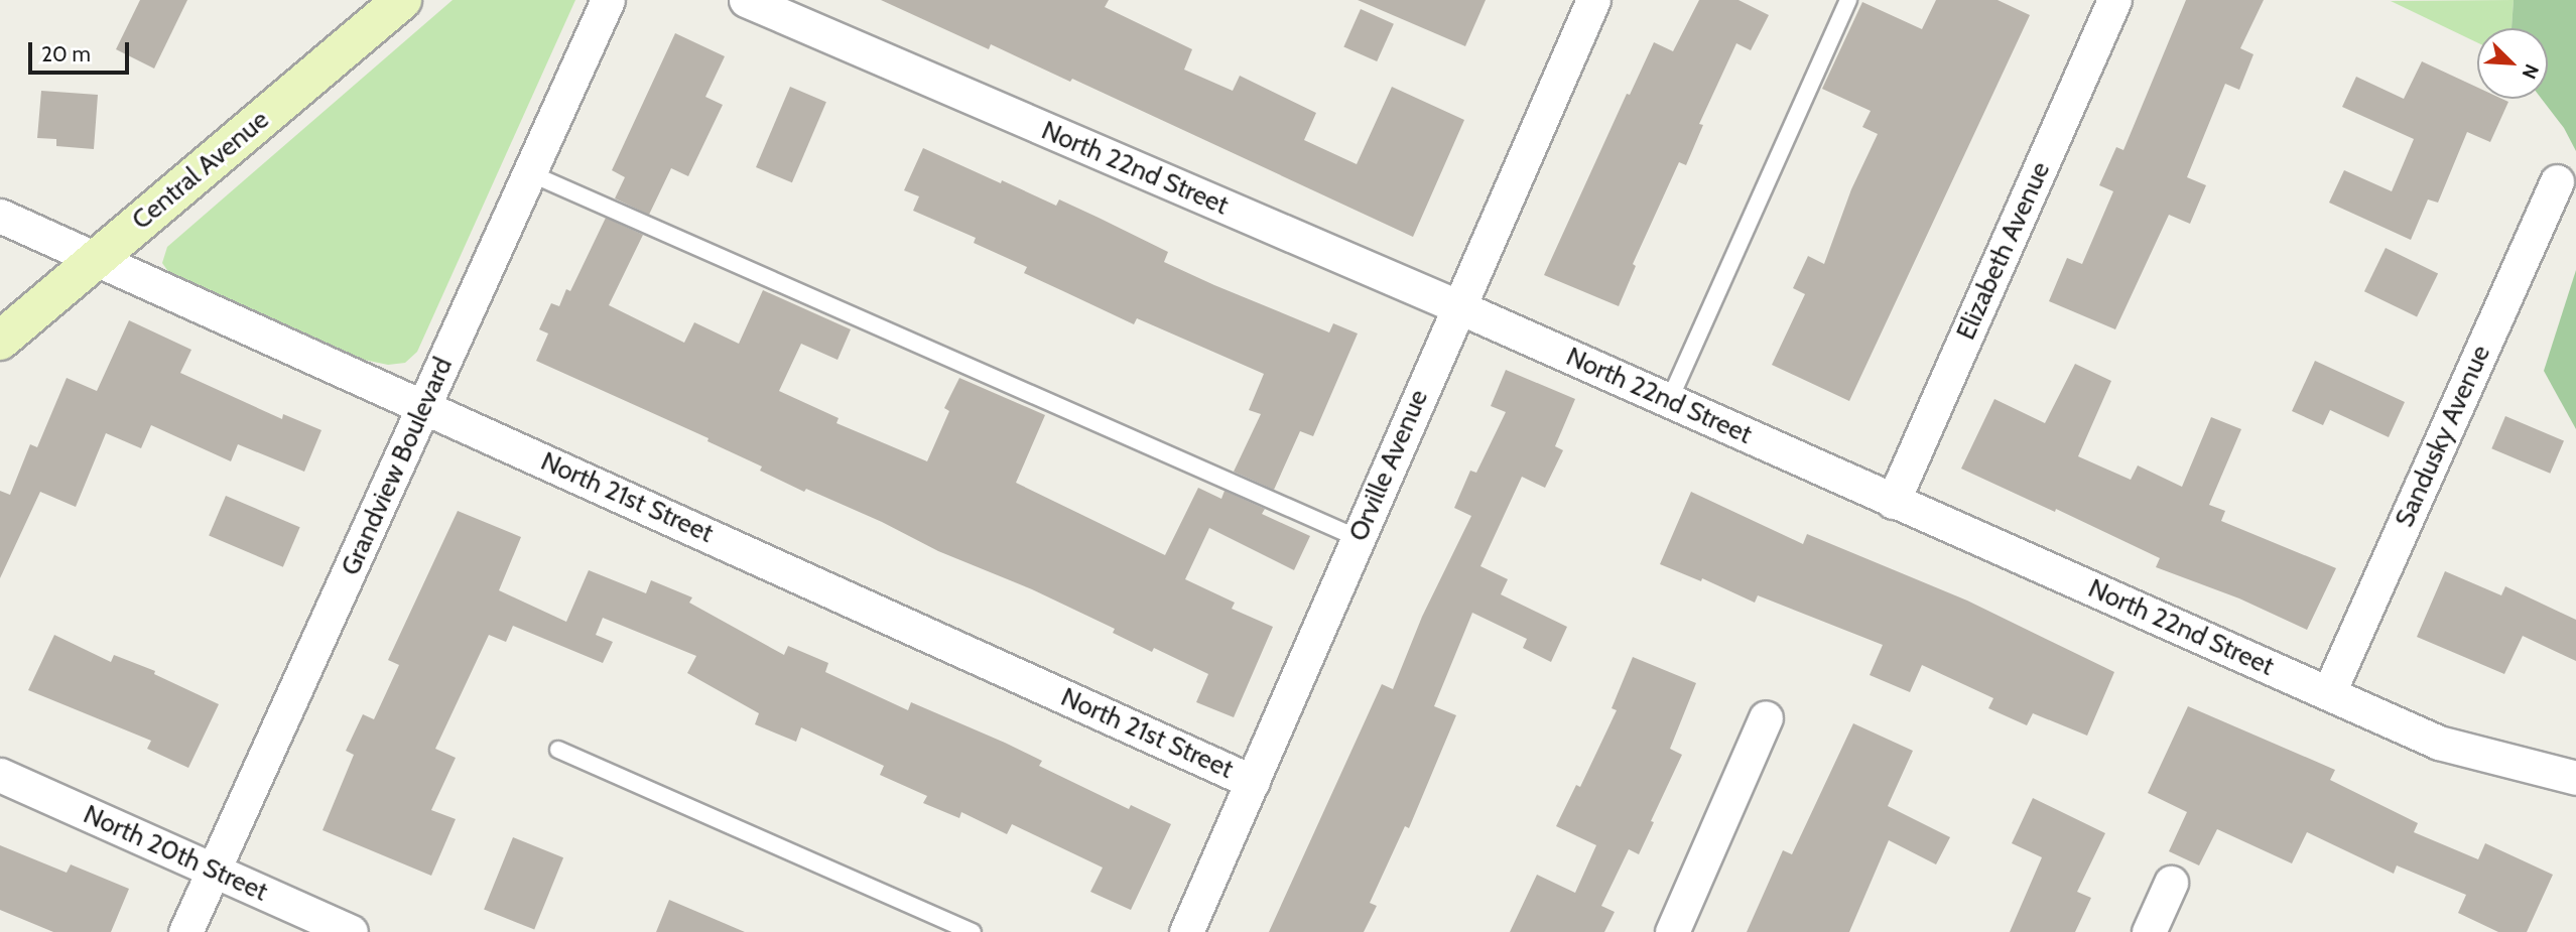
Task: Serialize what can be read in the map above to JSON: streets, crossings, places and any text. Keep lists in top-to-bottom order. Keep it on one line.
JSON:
{"streets":{"main road":["Central Avenue"],"street":["North 22nd Street","Elizabeth Avenue","Sandusky Avenue","Orville Avenue","Grandview Boulevard","North 21st Street","North 20th Street"]},"crossings":[["North 22nd Street","Elizabeth Avenue"],["North 22nd Street","Sandusky Avenue"],["North 22nd Street","Orville Avenue"],["Central Avenue","North 21st Street"],["Orville Avenue","North 21st Street"],["Grandview Boulevard","North 21st Street"],["Grandview Boulevard","North 20th Street"]],"scale_bar":"20 m","north":"bottom right"}
